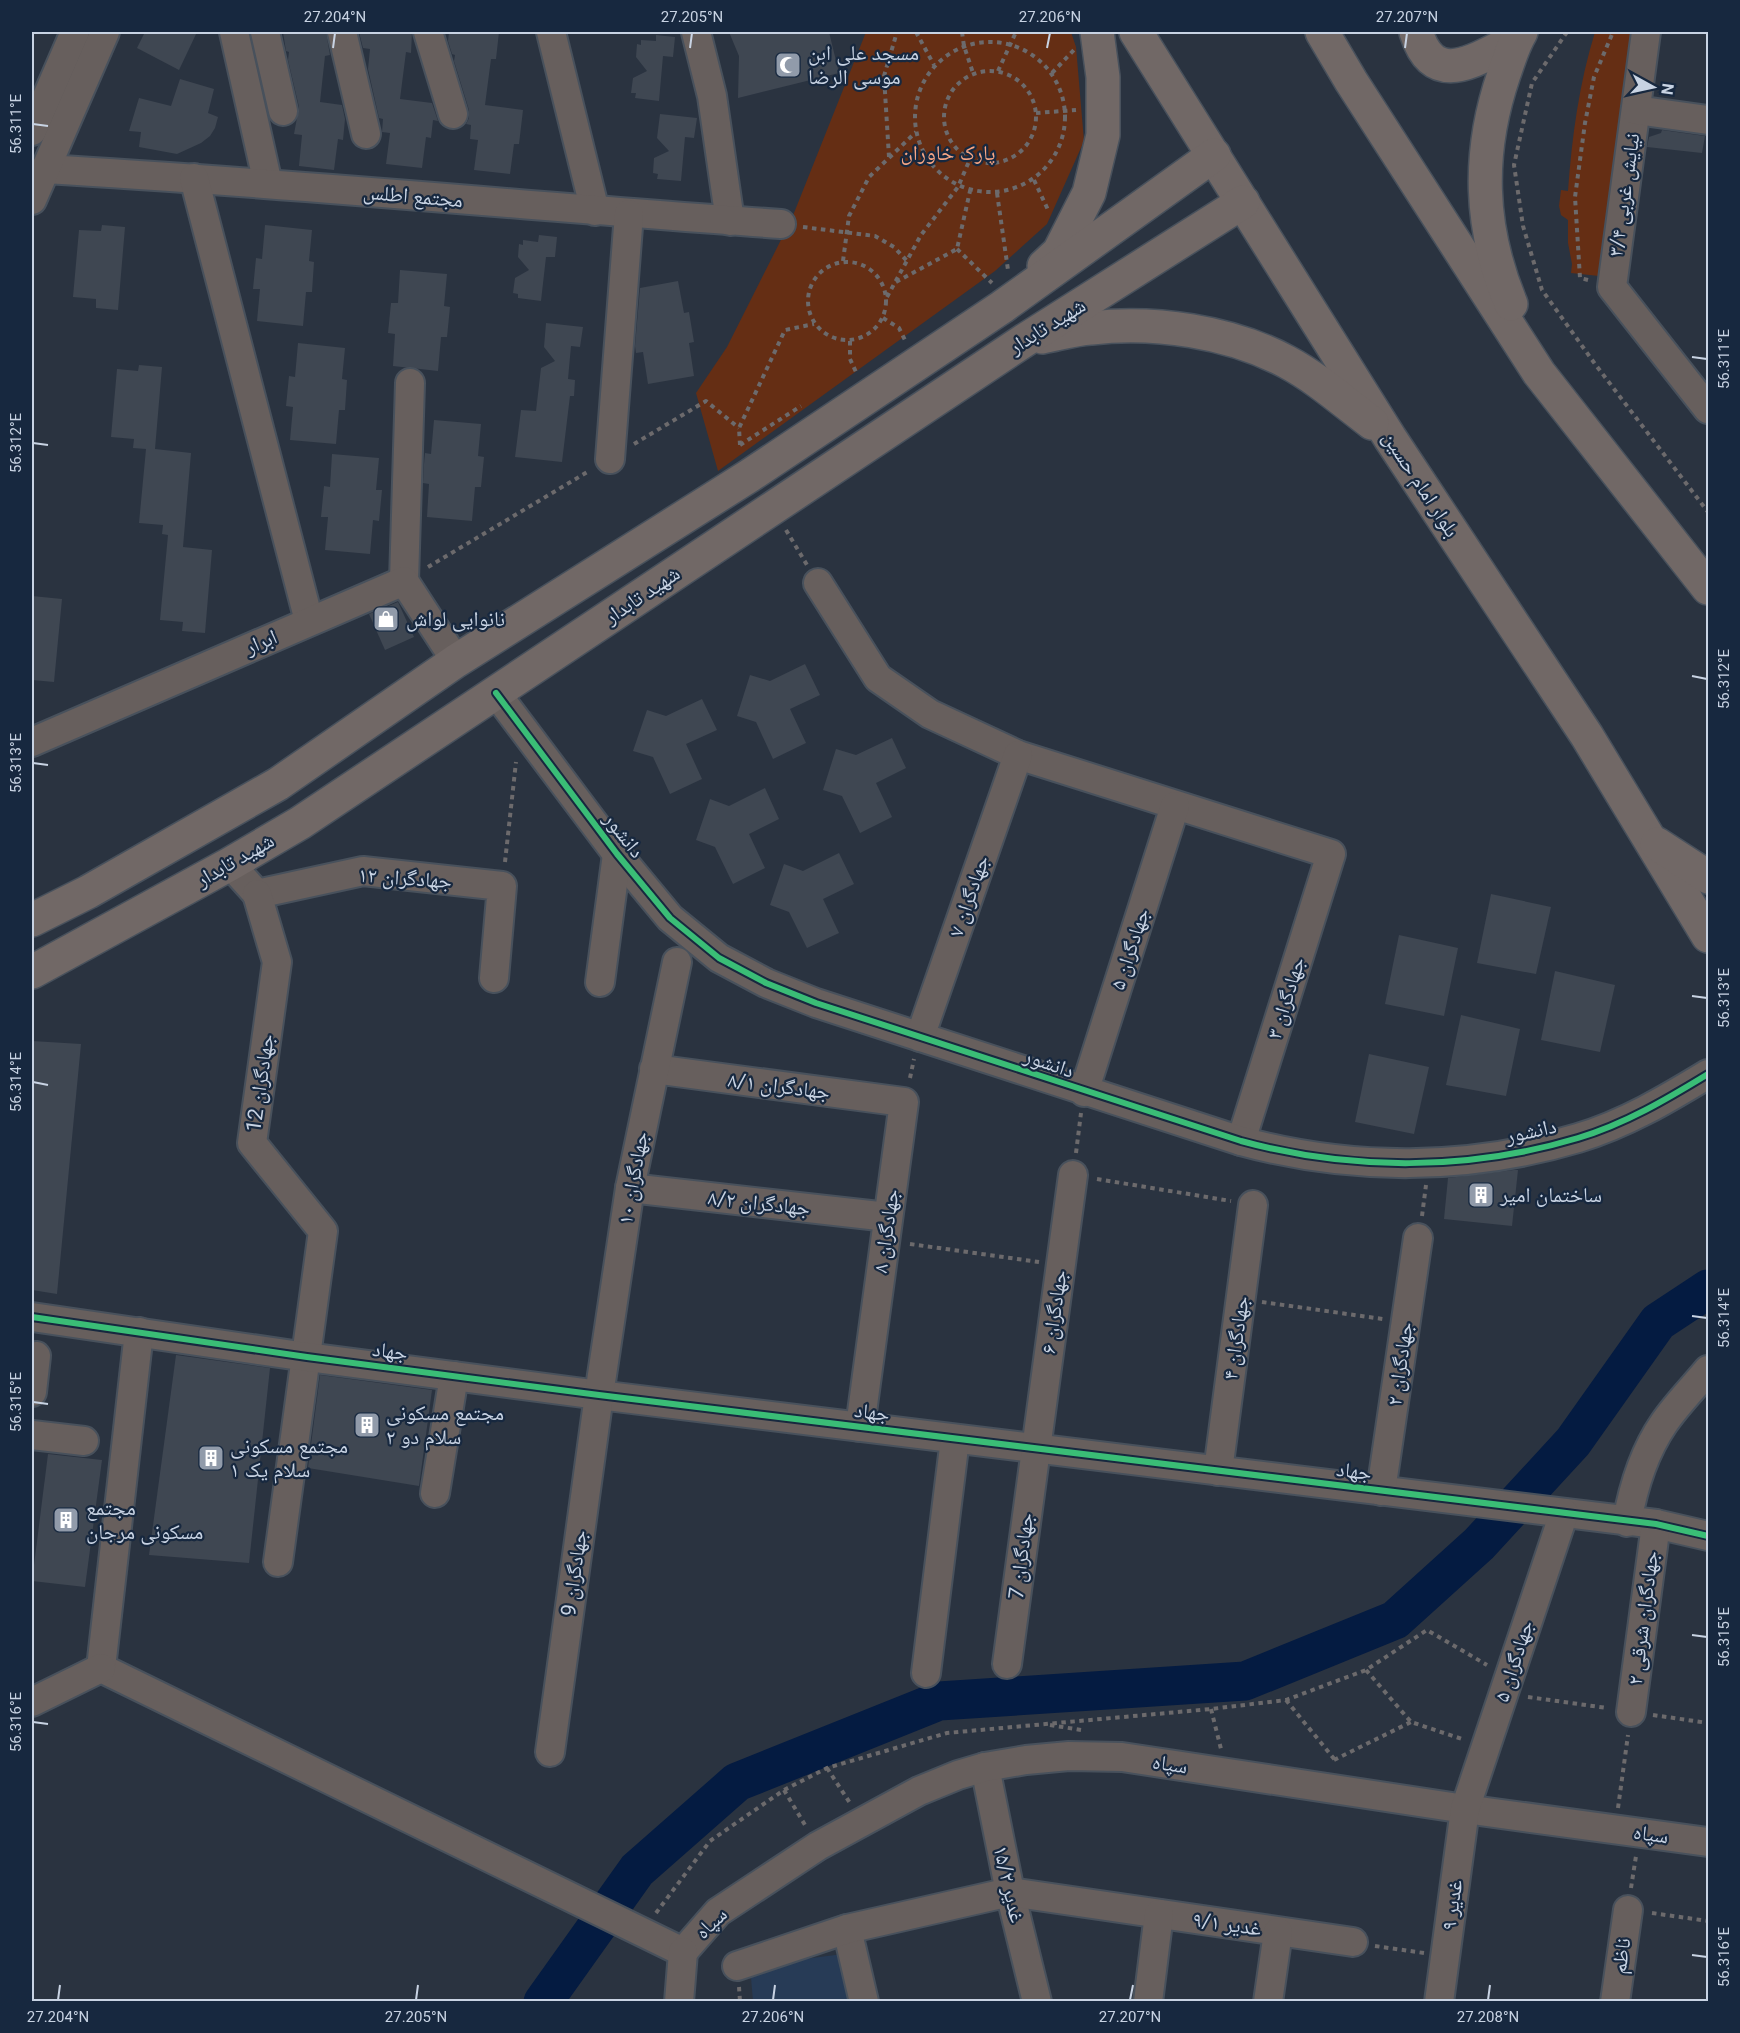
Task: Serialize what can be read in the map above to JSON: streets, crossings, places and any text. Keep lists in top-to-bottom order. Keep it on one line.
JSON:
{"streets":{"main road":["شهید تابدار","بلوار امام حسین"],"street":["نیایش غربی ۳/۴","مجتمع اطلس","ابرار","دانشور","جهادگران ۱۲","جهادگران ۷","جهادگران ۵","جهادگران ۳","جهادگران 12","جهادگران ۸/۱","جهادگران ۱۰","جهادگران ۸/۲","جهادگران ۸","جهادگران ۶","جهادگران ۴","جهاد","جهادگران ۲","جهادگران 7","جهادگران 9","جهادگران شرقی ۲","سپاه","غدیر ۱۵/۲","غدیر ۹","غدیر ۹/۱","ناظم"]},"crossings":[["شهید تابدار","بلوار امام حسین"],["شهید تابدار","دانشور"],["دانشور","جهادگران ۷"],["دانشور","جهادگران ۵"],["دانشور","جهادگران ۳"],["جهادگران ۱۲","جهادگران 12"],["جهادگران ۵","جهادگران ۳"],["جهادگران ۵","جهاد"],["جهادگران ۵","سپاه"],["جهادگران ۵","غدیر ۹"],["جهادگران 12","جهاد"],["جهادگران ۸/۱","جهادگران ۱۰"],["جهادگران ۸/۱","جهادگران ۸"],["جهادگران ۱۰","جهادگران ۸/۲"],["جهادگران ۱۰","جهاد"],["جهادگران ۱۰","جهادگران 9"],["جهادگران ۸/۲","جهادگران ۸"],["جهادگران ۸","جهاد"],["جهادگران ۶","جهاد"],["جهادگران ۶","جهادگران 7"],["جهادگران ۴","جهاد"],["جهاد","جهادگران ۲"],["جهاد","جهادگران 7"],["جهاد","جهادگران 9"],["جهاد","جهادگران شرقی ۲"],["سپاه","غدیر ۱۵/۲"],["سپاه","غدیر ۹"],["غدیر ۱۵/۲","غدیر ۹/۱"]],"parks":["پارک خاوران"],"places":{"mosque":["مسجد علی ابن موسی الرضا"],"shop":["نانوایی لواش"],"building":["ساختمان امیر","مجتمع مسکونی سلام دو ۲","مجتمع مسکونی سلام یک ۱","مجتمع مسکونی مرجان"]},"north":"right","coordinates":["27.204°N","27.205°N","27.206°N","27.207°N","56.311°E","56.312°E","56.313°E","56.314°E","56.315°E","56.316°E","27.208°N"]}
